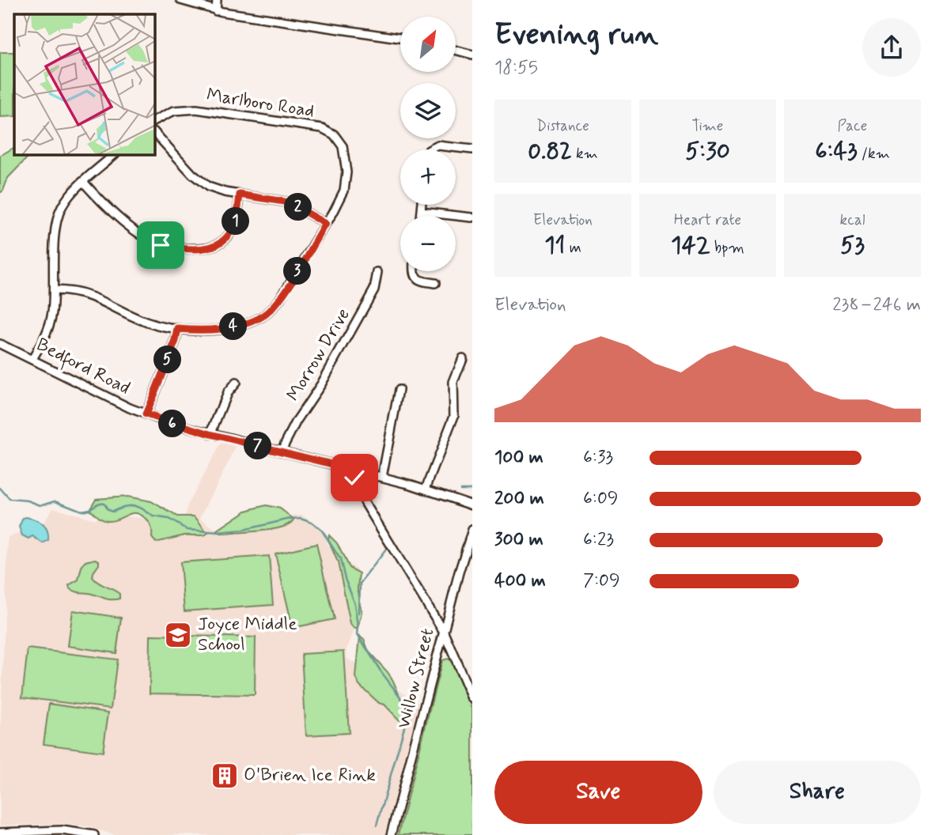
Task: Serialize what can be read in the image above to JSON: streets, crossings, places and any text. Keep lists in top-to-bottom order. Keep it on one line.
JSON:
{"streets":{"street":["Marlboro Road","Morrow Drive","Bedford Road","Willow Street"]},"crossings":[["Morrow Drive","Bedford Road"]],"places":{"school or university":["Joyce Middle School"],"building":["O'Brien Ice Rink"]},"north":"top right","page":{"heading":["Evening run","18:55"],"map_buttons":["+","−"],"stats":[["Distance","0.82 km"],["Time","5:30"],["Pace","6:43 /km"],["Elevation","11 m"],["Heart rate","142 bpm"],["kcal","53"]],"pins":["2","1","3","4","5","6","7"],"chart":["Elevation","238–246 m"],"list":[{"name":"100 m","note":"6:33"},{"name":"200 m","note":"6:09"},{"name":"300 m","note":"6:23"},{"name":"400 m","note":"7:09"}],"buttons":["Save","Share"]}}
